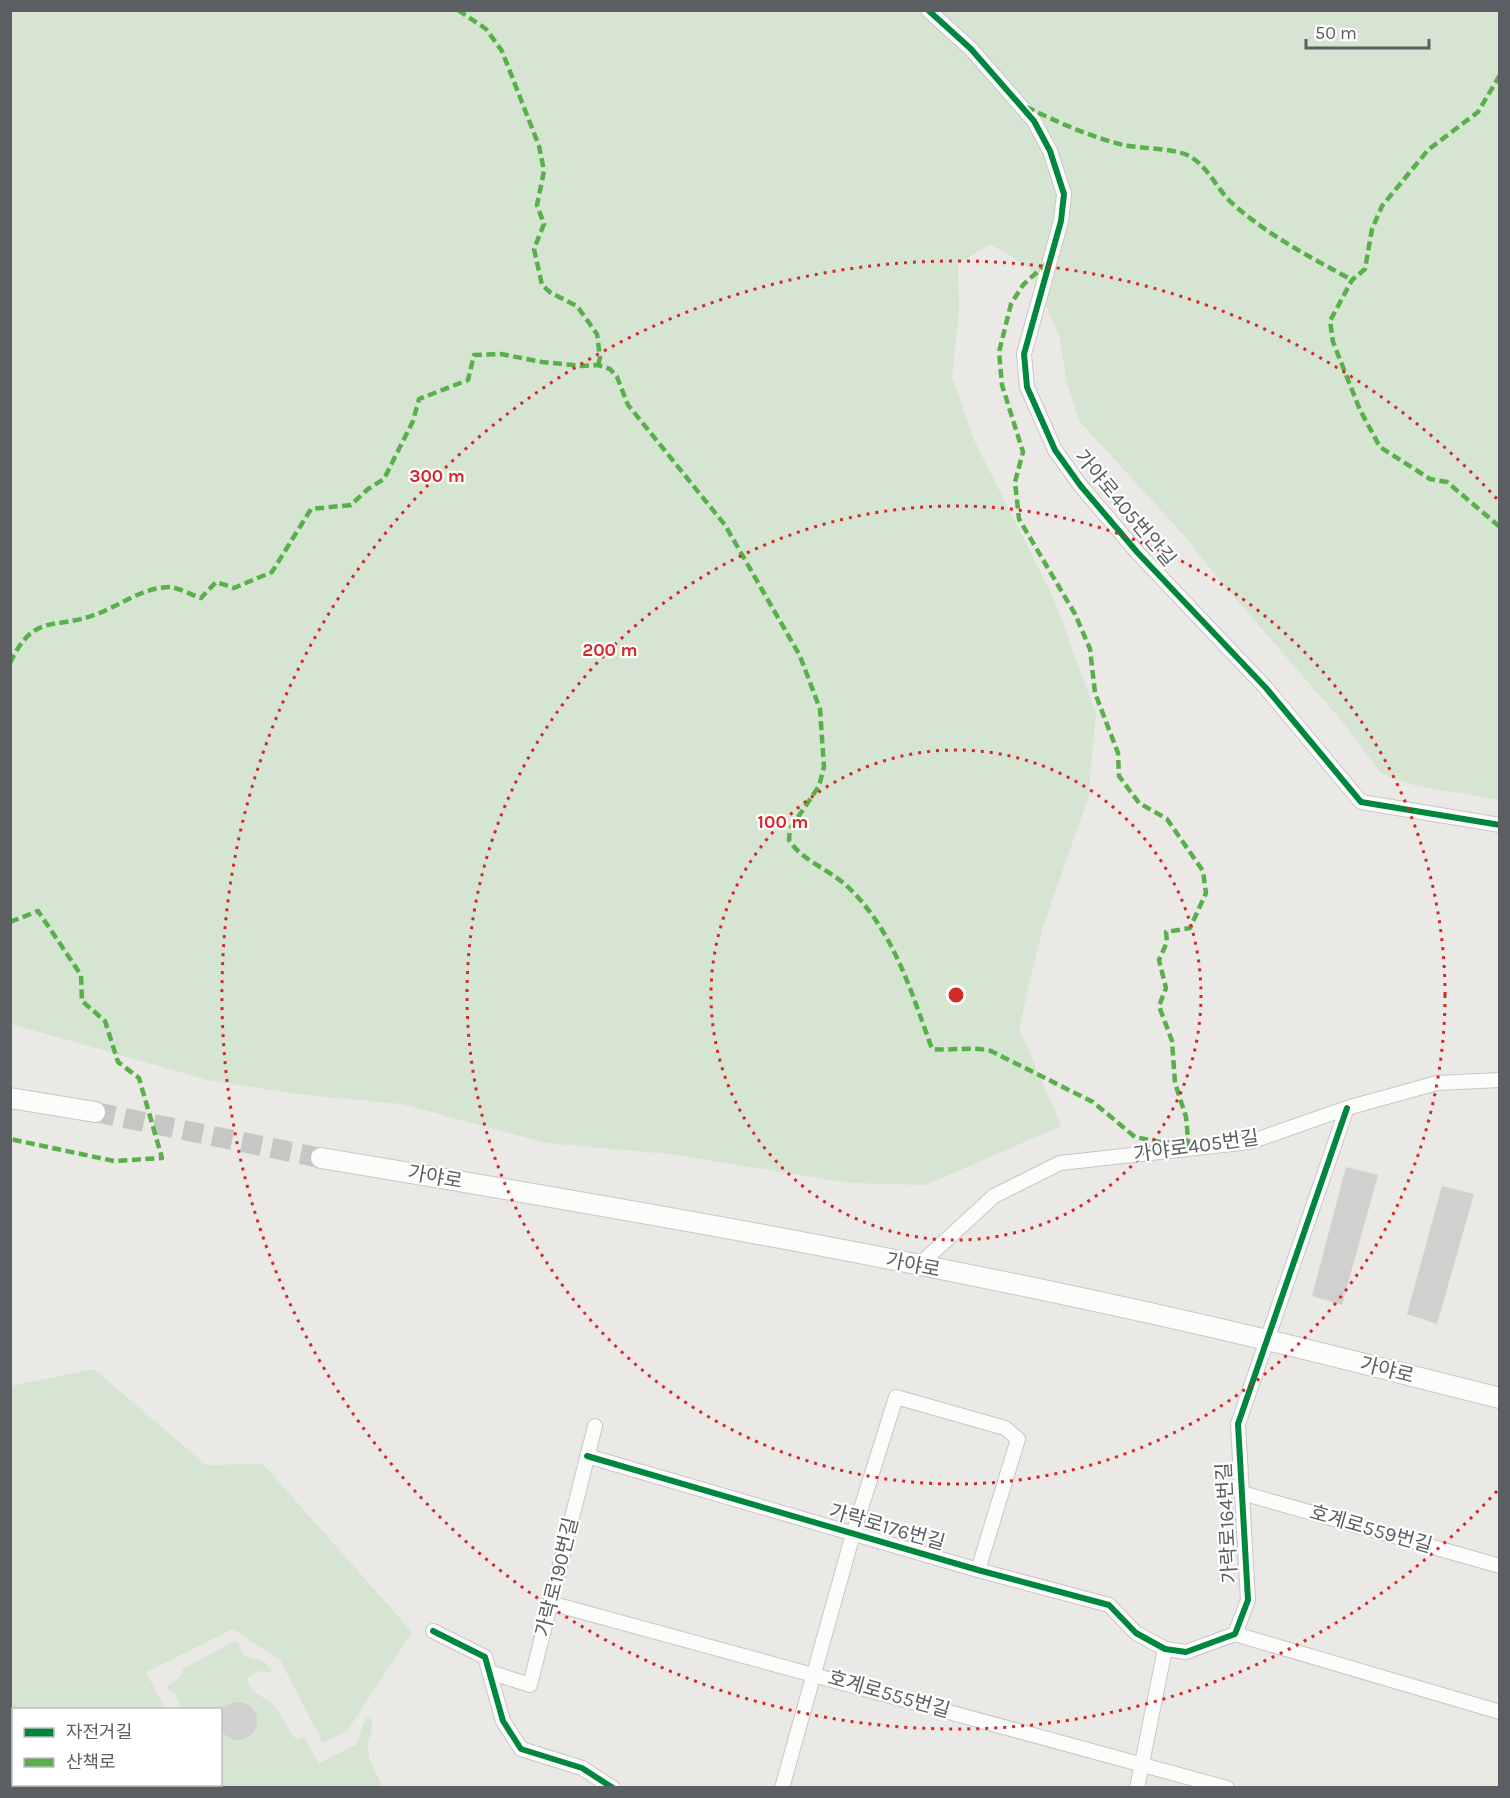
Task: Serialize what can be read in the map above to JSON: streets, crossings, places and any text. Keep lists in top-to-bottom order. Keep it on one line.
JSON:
{"streets":{"main road":["가야로"],"street":["가야로405번안길","가야로405번길","가락로164번길","가락로176번길","호계로559번길","가락로190번길","호계로555번길"]},"crossings":[["가야로405번길","가야로"],["가야로405번길","가락로164번길"],["가야로","가락로164번길"],["가락로164번길","호계로559번길"],["가락로176번길","가락로190번길"],["가락로176번길","호계로555번길"],["가락로190번길","호계로555번길"]],"legend":["자전거길","산책로"],"scale_bar":"50 m","rings":["300 m","200 m","100 m"]}
